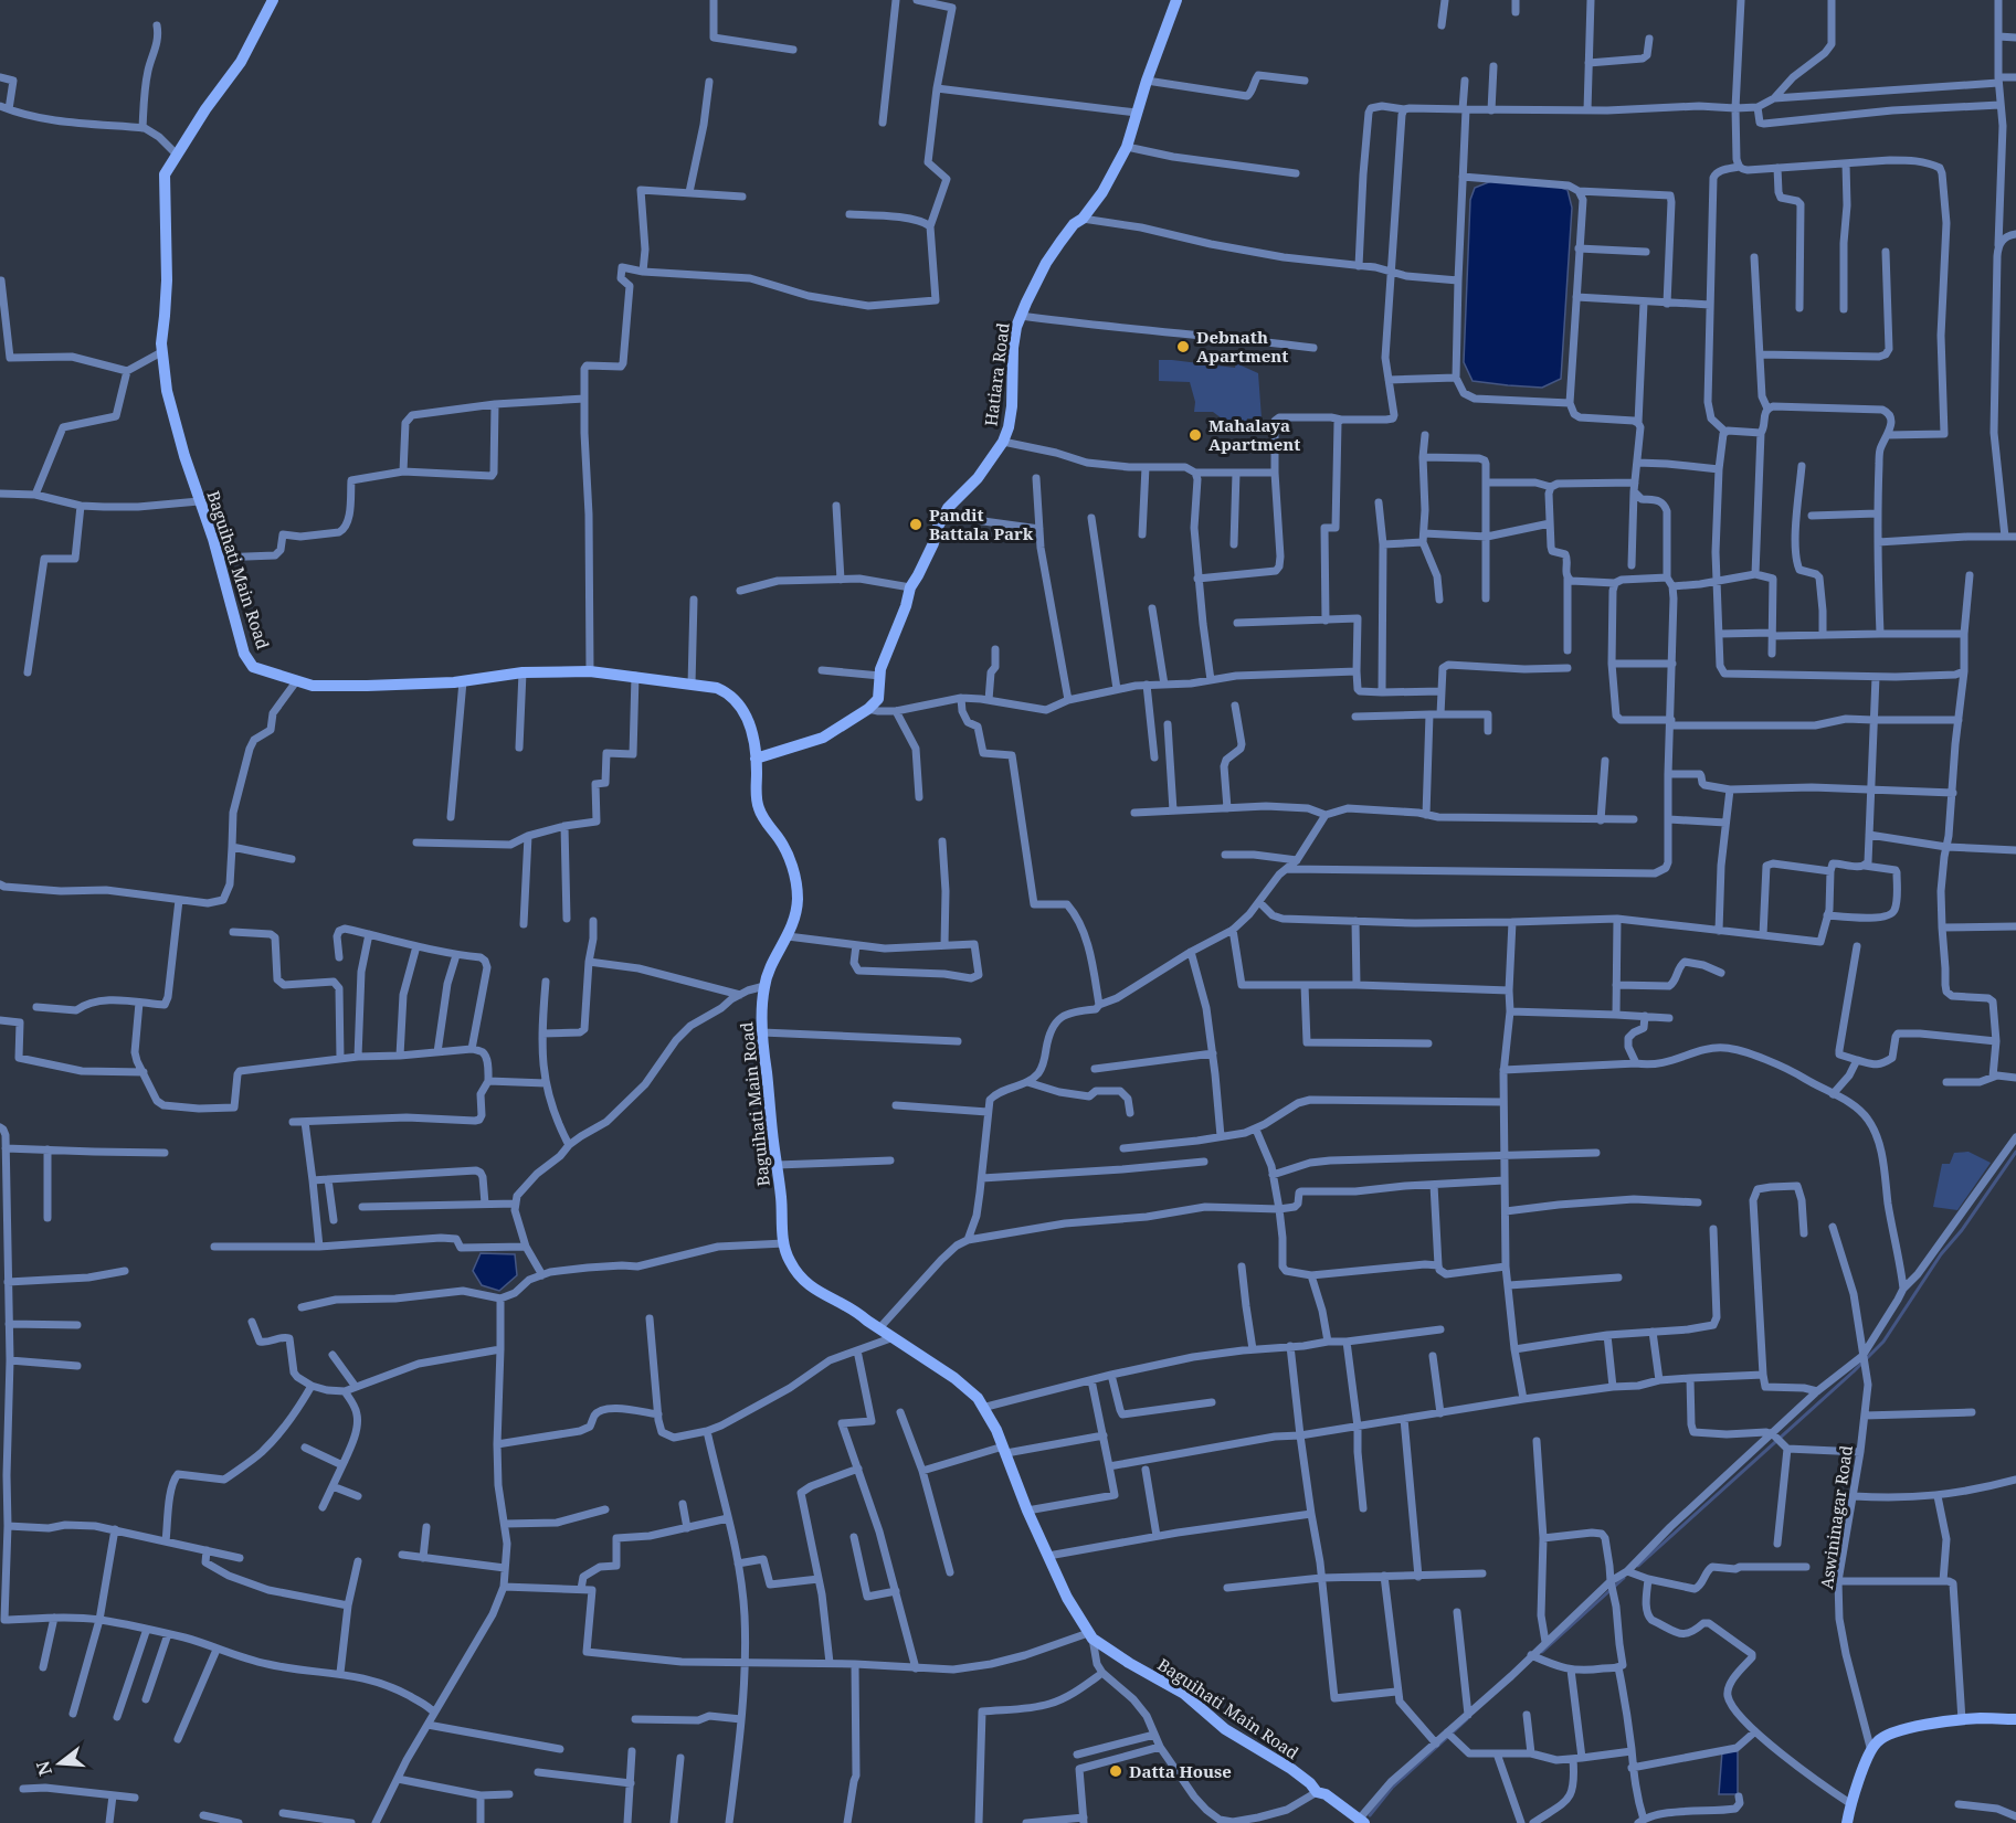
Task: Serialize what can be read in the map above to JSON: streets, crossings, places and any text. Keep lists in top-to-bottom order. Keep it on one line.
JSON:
{"streets":{"street":["Hatiara Road","Baguihati Main Road","Aswininagar Road"]},"places":["Debnath Apartment","Mahalaya Apartment","Pandit Battala Park","Datta House"],"north":"left"}
